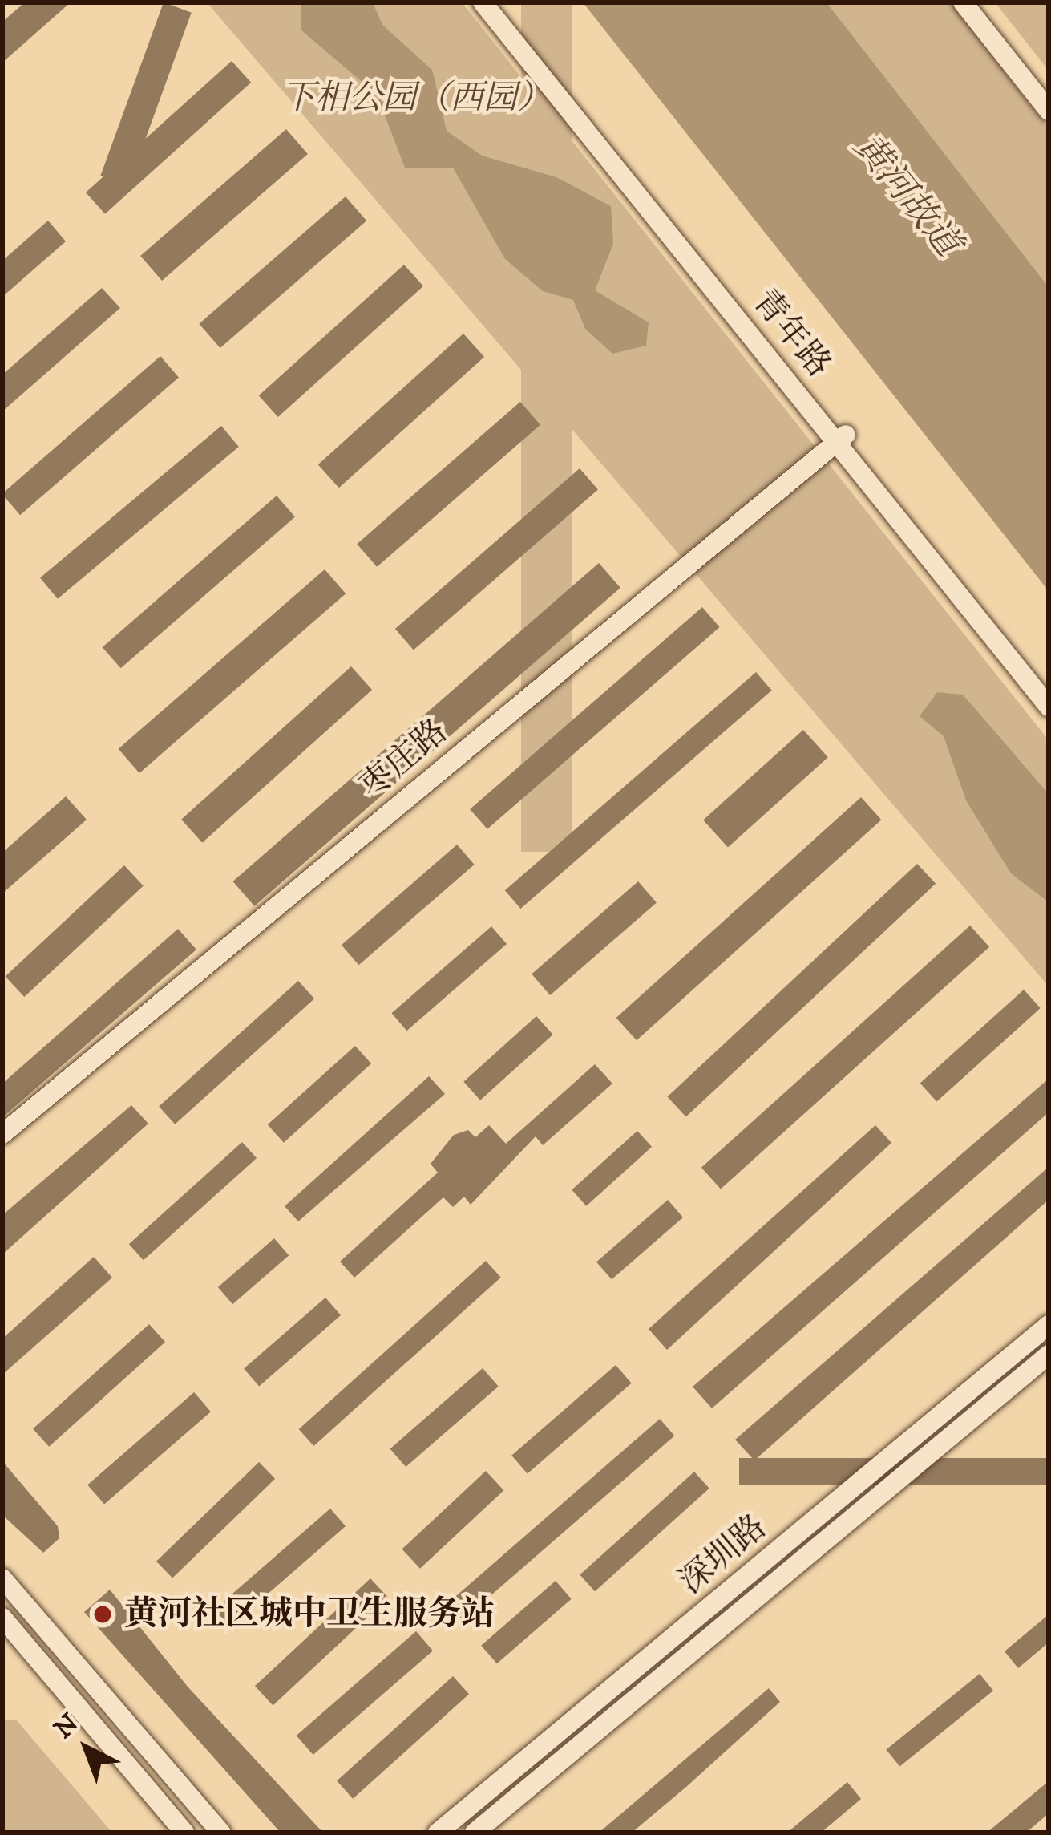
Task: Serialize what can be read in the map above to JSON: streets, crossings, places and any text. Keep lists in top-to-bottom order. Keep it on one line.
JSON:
{"streets":{"street":["青年路","枣庄路","深圳路"]},"crossings":[["青年路","枣庄路"]],"water":["黄河故道"],"parks":["下相公园（西园）"],"places":["黄河社区城中卫生服务站"],"north":"top left"}
